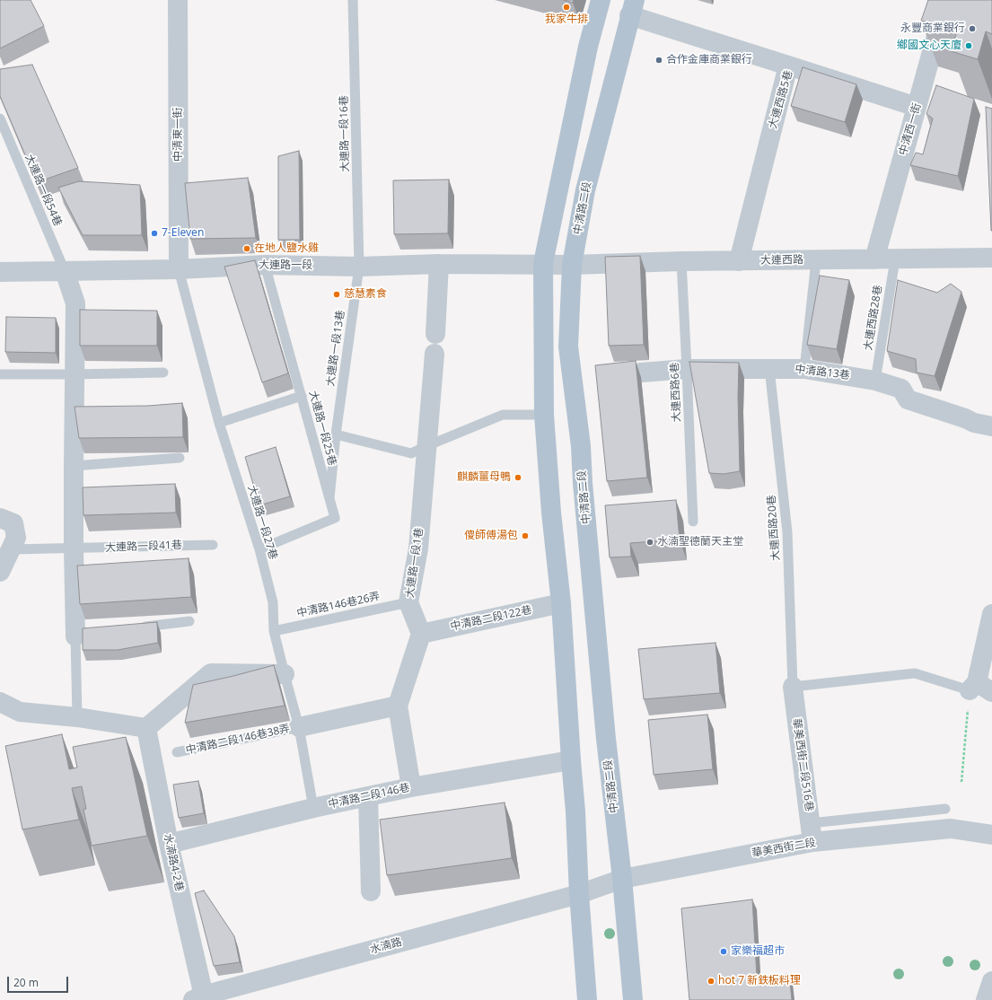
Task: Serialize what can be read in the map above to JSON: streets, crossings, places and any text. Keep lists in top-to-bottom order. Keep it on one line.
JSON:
{"streets":{"main road":["中清路二段"],"street":["大連西路5巷","中清西一街","中清東一街","大連西路","大連路一段","中清路13巷","大連路一段1巷","中清路二段122巷","中清路二段146巷38弄","華美西街二段516巷","中清路二段146巷","華美西街二段","水湳路4-2巷","水湳路"],"lane":["大連路一段16巷","大連路一段54巷","大連西路28巷","大連路一段13巷","大連西路6巷","大連路一段25巷","大連路一段27巷","大連西路20巷","大連路一段41巷","中清路146巷26弄"]},"crossings":[["大連西路5巷","中清西一街"],["大連西路5巷","大連西路"],["中清西一街","大連西路"],["大連路一段16巷","大連路一段"],["大連路一段16巷","大連路一段13巷"],["中清東一街","大連路一段"],["中清東一街","大連路一段27巷"],["大連路一段54巷","大連路一段"],["中清路二段","大連西路"],["中清路二段","大連路一段"],["中清路二段","華美西街二段"],["大連西路","大連路一段"],["大連西路","大連西路28巷"],["大連西路","大連西路6巷"],["大連路一段","大連路一段13巷"],["大連路一段","大連路一段25巷"],["大連路一段","大連路一段27巷"],["大連西路28巷","中清路13巷"],["大連路一段13巷","大連路一段25巷"],["中清路13巷","大連西路6巷"],["中清路13巷","大連西路20巷"],["大連路一段25巷","大連路一段27巷"],["大連路一段27巷","中清路146巷26弄"],["大連路一段27巷","中清路二段146巷38弄"],["大連西路20巷","華美西街二段516巷"],["大連路一段1巷","中清路146巷26弄"],["大連路一段1巷","中清路二段122巷"],["中清路146巷26弄","中清路二段146巷38弄"],["中清路二段146巷38弄","中清路二段146巷"],["華美西街二段516巷","華美西街二段"],["中清路二段146巷","水湳路4-2巷"],["華美西街二段","水湳路"],["水湳路4-2巷","水湳路"]],"places":["我家牛排","永豐商業銀行","鄉國文心天廈","合作金庫商業銀行","7-Eleven","在地人鹽水雞","慈慧素食","麒麟薑母鴨","傻師傅湯包","水湳聖德蘭天主堂","家樂福超市","hot 7 新鉄板料理"],"scale_bar":"20 m"}
